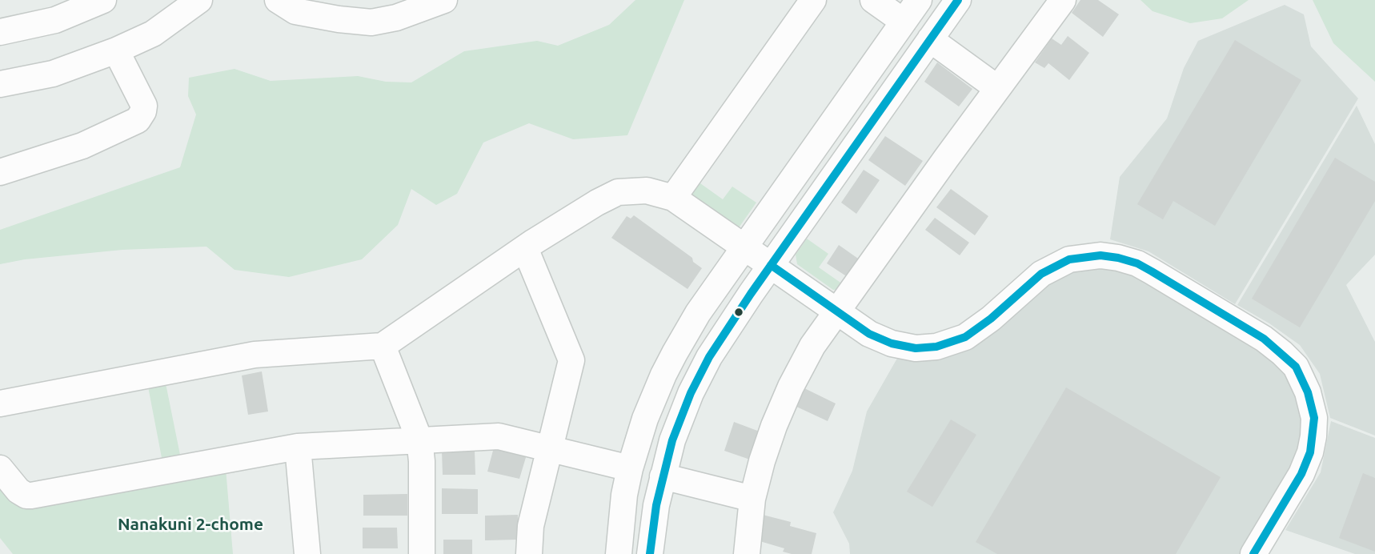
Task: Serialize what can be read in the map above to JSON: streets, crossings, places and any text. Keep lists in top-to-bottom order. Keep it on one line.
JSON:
{"districts":["Nanakuni 2-chome"]}
